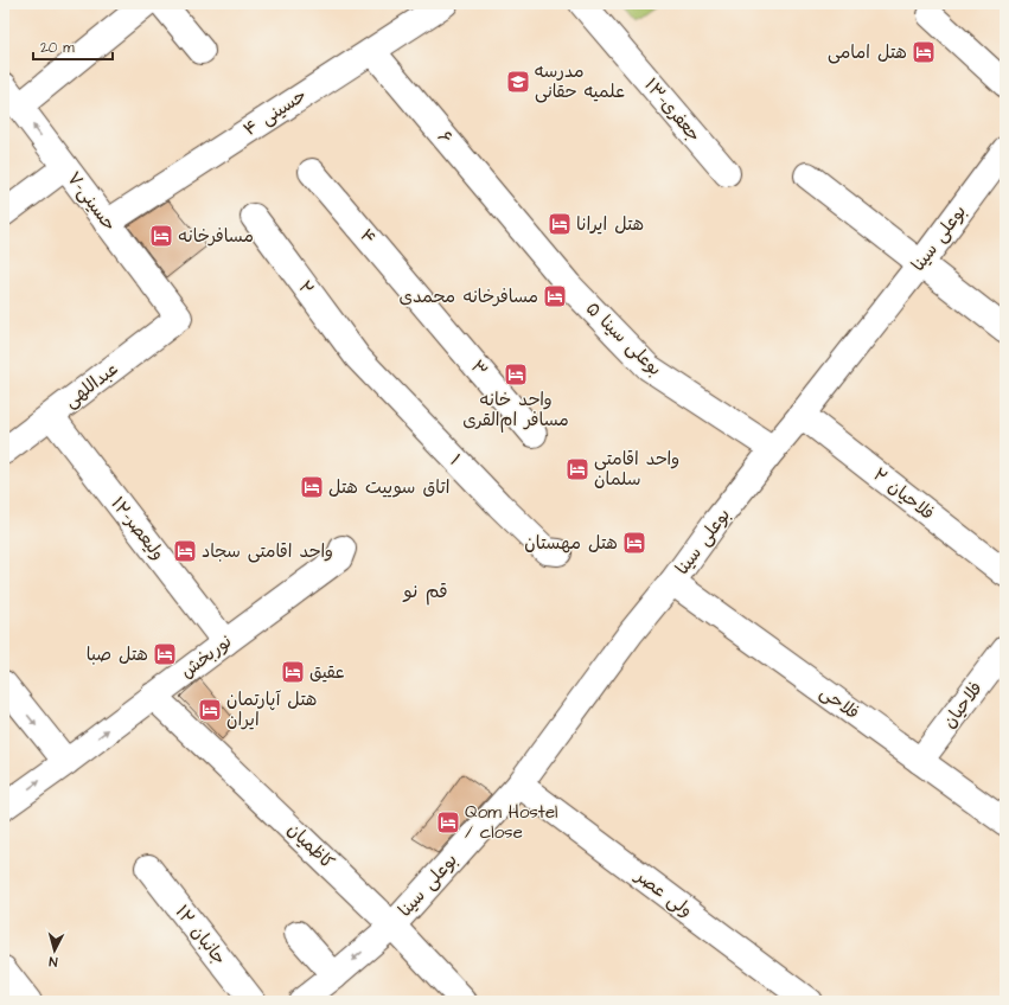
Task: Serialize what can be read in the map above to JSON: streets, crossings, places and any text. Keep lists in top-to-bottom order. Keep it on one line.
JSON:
{"streets":{"street":["جعفری-۱۳","حسینی ۴","۶","حسینی-۷","۴","بوعلی سینا","۲","بوعلی سینا ۵","۳","عبداللهی","۱","فلاحیان ۲","ولیعصر-۱۲","نوربخش","فلاحی","فلاحیان","کاظمیان","ولی عصر","جانبان ۱۲"]},"crossings":[["حسینی ۴","۶"],["حسینی ۴","حسینی-۷"],["۶","بوعلی سینا ۵"],["حسینی-۷","عبداللهی"],["۴","۳"],["بوعلی سینا","بوعلی سینا ۵"],["بوعلی سینا","فلاحیان ۲"],["بوعلی سینا","فلاحی"],["بوعلی سینا","کاظمیان"],["بوعلی سینا","ولی عصر"],["۲","۱"],["عبداللهی","ولیعصر-۱۲"],["ولیعصر-۱۲","نوربخش"],["نوربخش","کاظمیان"],["فلاحی","فلاحیان"]],"one_way":["نوربخش"],"districts":["قم نو"],"places":{"hotel":["هتل امامی","هتل ایرانا","مسافرخانه","مسافرخانه محمدی","واحد خانه مسافر ام‌القری","واحد اقامتی سلمان","اتاق سوییت هتل","هتل مهستان","واحد اقامتی سجاد","هتل صبا","عقیق","هتل آپارتمان ایران","Qom Hostel / close"],"school or university":["مدرسه علمیه حقانی"]},"scale_bar":"20 m","north":"bottom"}
